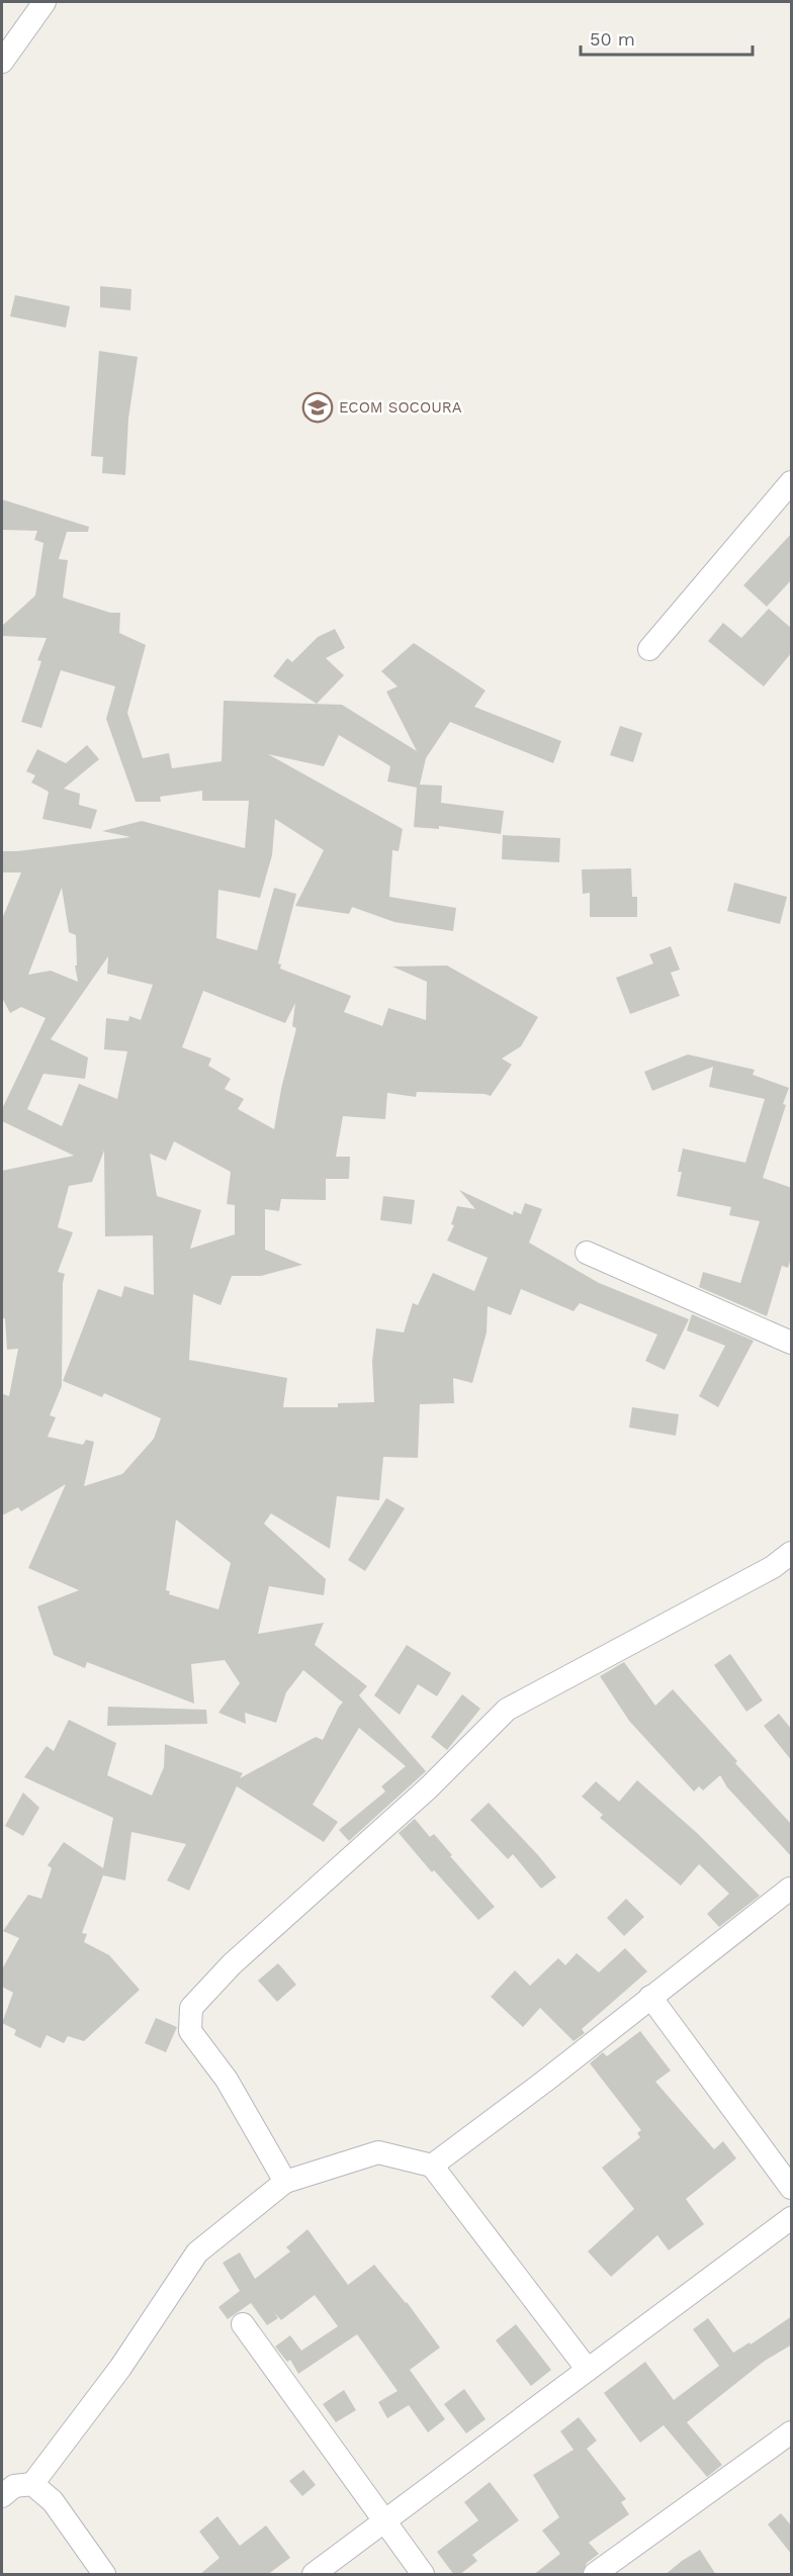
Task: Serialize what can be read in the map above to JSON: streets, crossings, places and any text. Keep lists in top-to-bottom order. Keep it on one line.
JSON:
{"places":{"school or university":["ECOM SOCOURA"]},"scale_bar":"50 m"}
